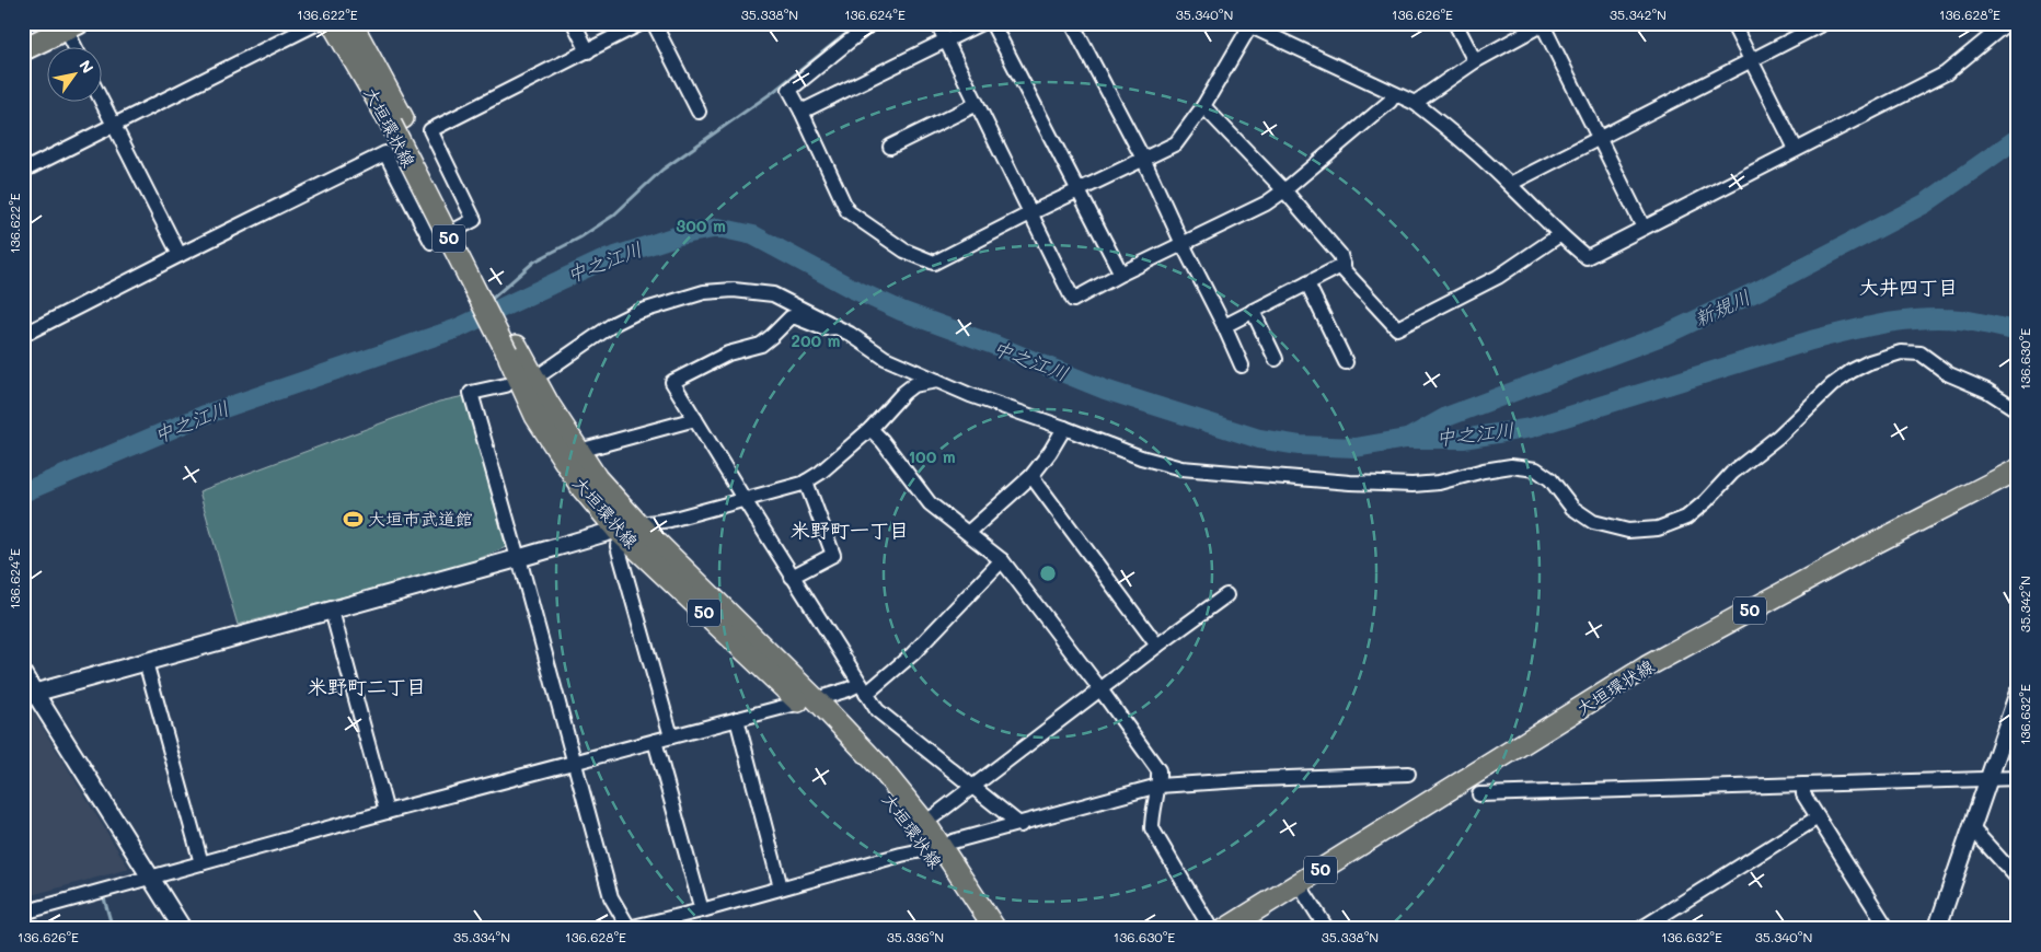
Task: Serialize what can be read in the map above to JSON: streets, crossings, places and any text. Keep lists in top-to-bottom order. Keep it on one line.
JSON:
{"streets":{"main road":["大垣環状線","50"]},"districts":["大井四丁目","米野町一丁目","米野町二丁目"],"water":["中之江川","新規川"],"places":{"sports":["大垣市武道館"]},"north":"top right","coordinates":["136.622°E","35.338°N","136.624°E","35.340°N","136.626°E","35.342°N","136.628°E","136.630°E","136.632°E","35.334°N","35.336°N"],"rings":["300 m","200 m","100 m"]}
